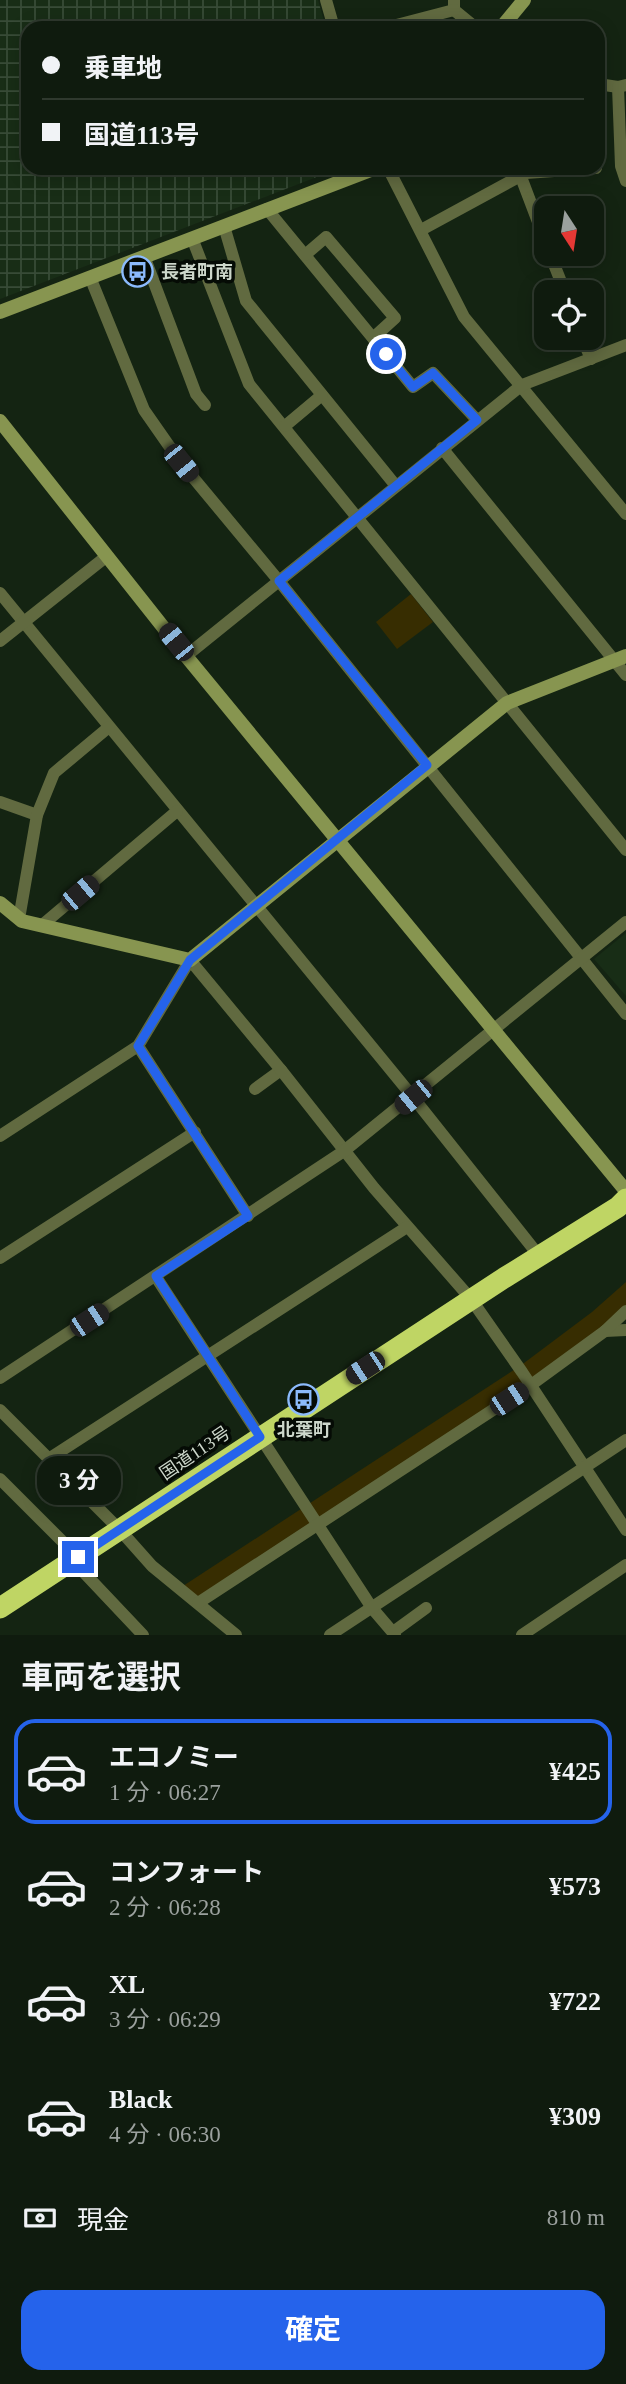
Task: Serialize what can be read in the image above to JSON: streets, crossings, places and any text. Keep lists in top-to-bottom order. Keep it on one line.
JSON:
{"streets":{"highway":["国道113号"]},"places":{"bus stop":["長者町南","北葉町"]},"north":"bottom","page":{"banner":["乗車地","国道113号"],"bubble":"3 分","heading":"車両を選択","list":[{"name":"エコノミー","note":"1 分 · 06:27","value":"¥425"},{"name":"コンフォート","note":"2 分 · 06:28","value":"¥573"},{"name":"XL","note":"3 分 · 06:29","value":"¥722"},{"name":"Black","note":"4 分 · 06:30","value":"¥309"}],"pay":["現金","810 m"],"buttons":"確定"}}
